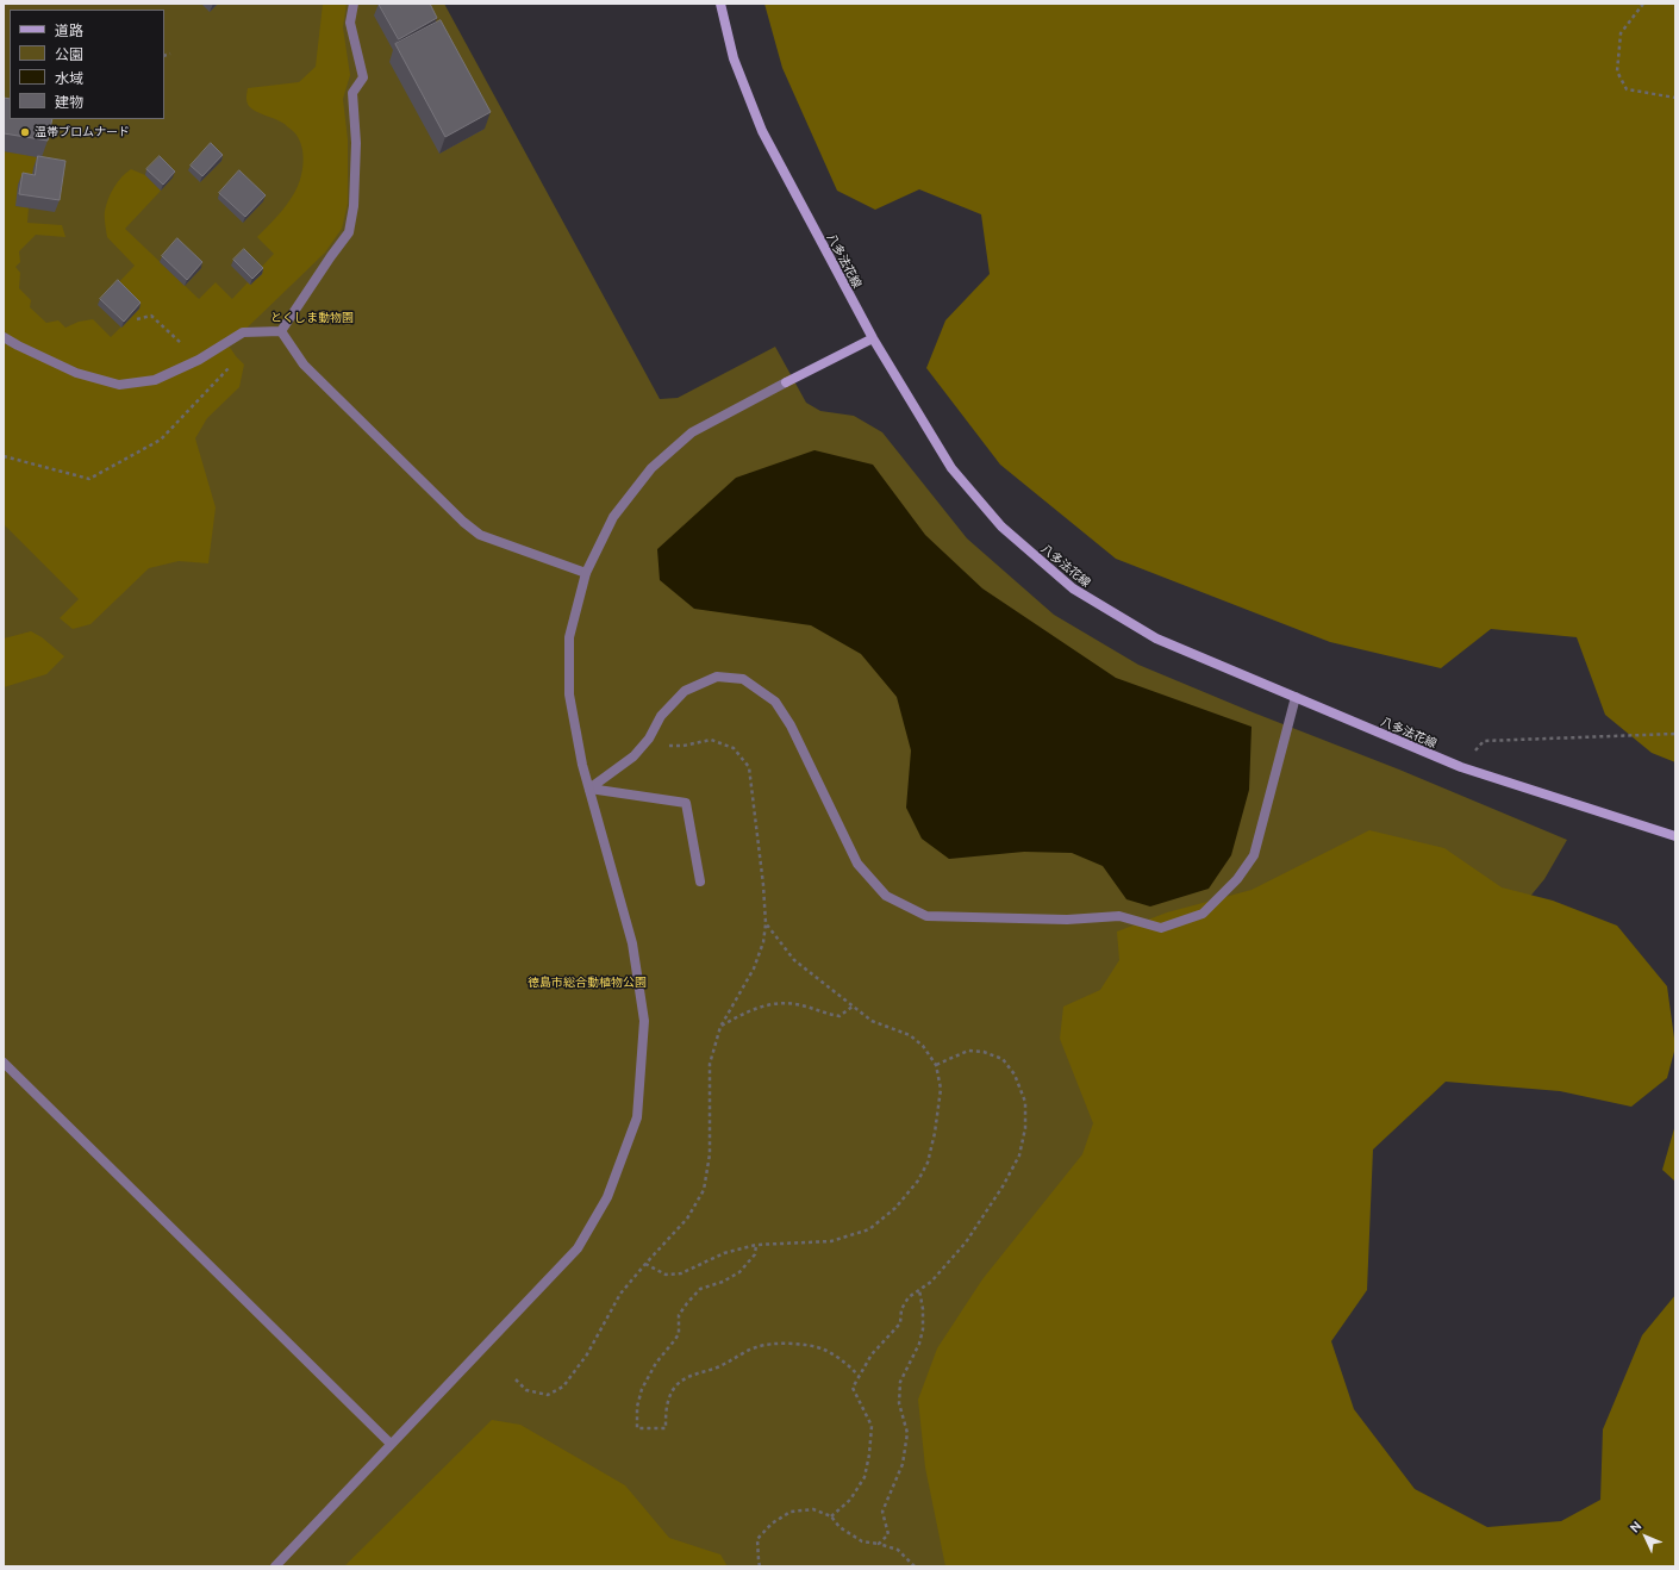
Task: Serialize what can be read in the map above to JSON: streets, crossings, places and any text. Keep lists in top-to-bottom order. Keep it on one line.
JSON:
{"streets":{"main road":["八多法花線"]},"parks":["とくしま動物園","徳島市総合動植物公園"],"places":["温帯ブロムナード"],"legend":["道路","公園","水域","建物"],"north":"top left"}
